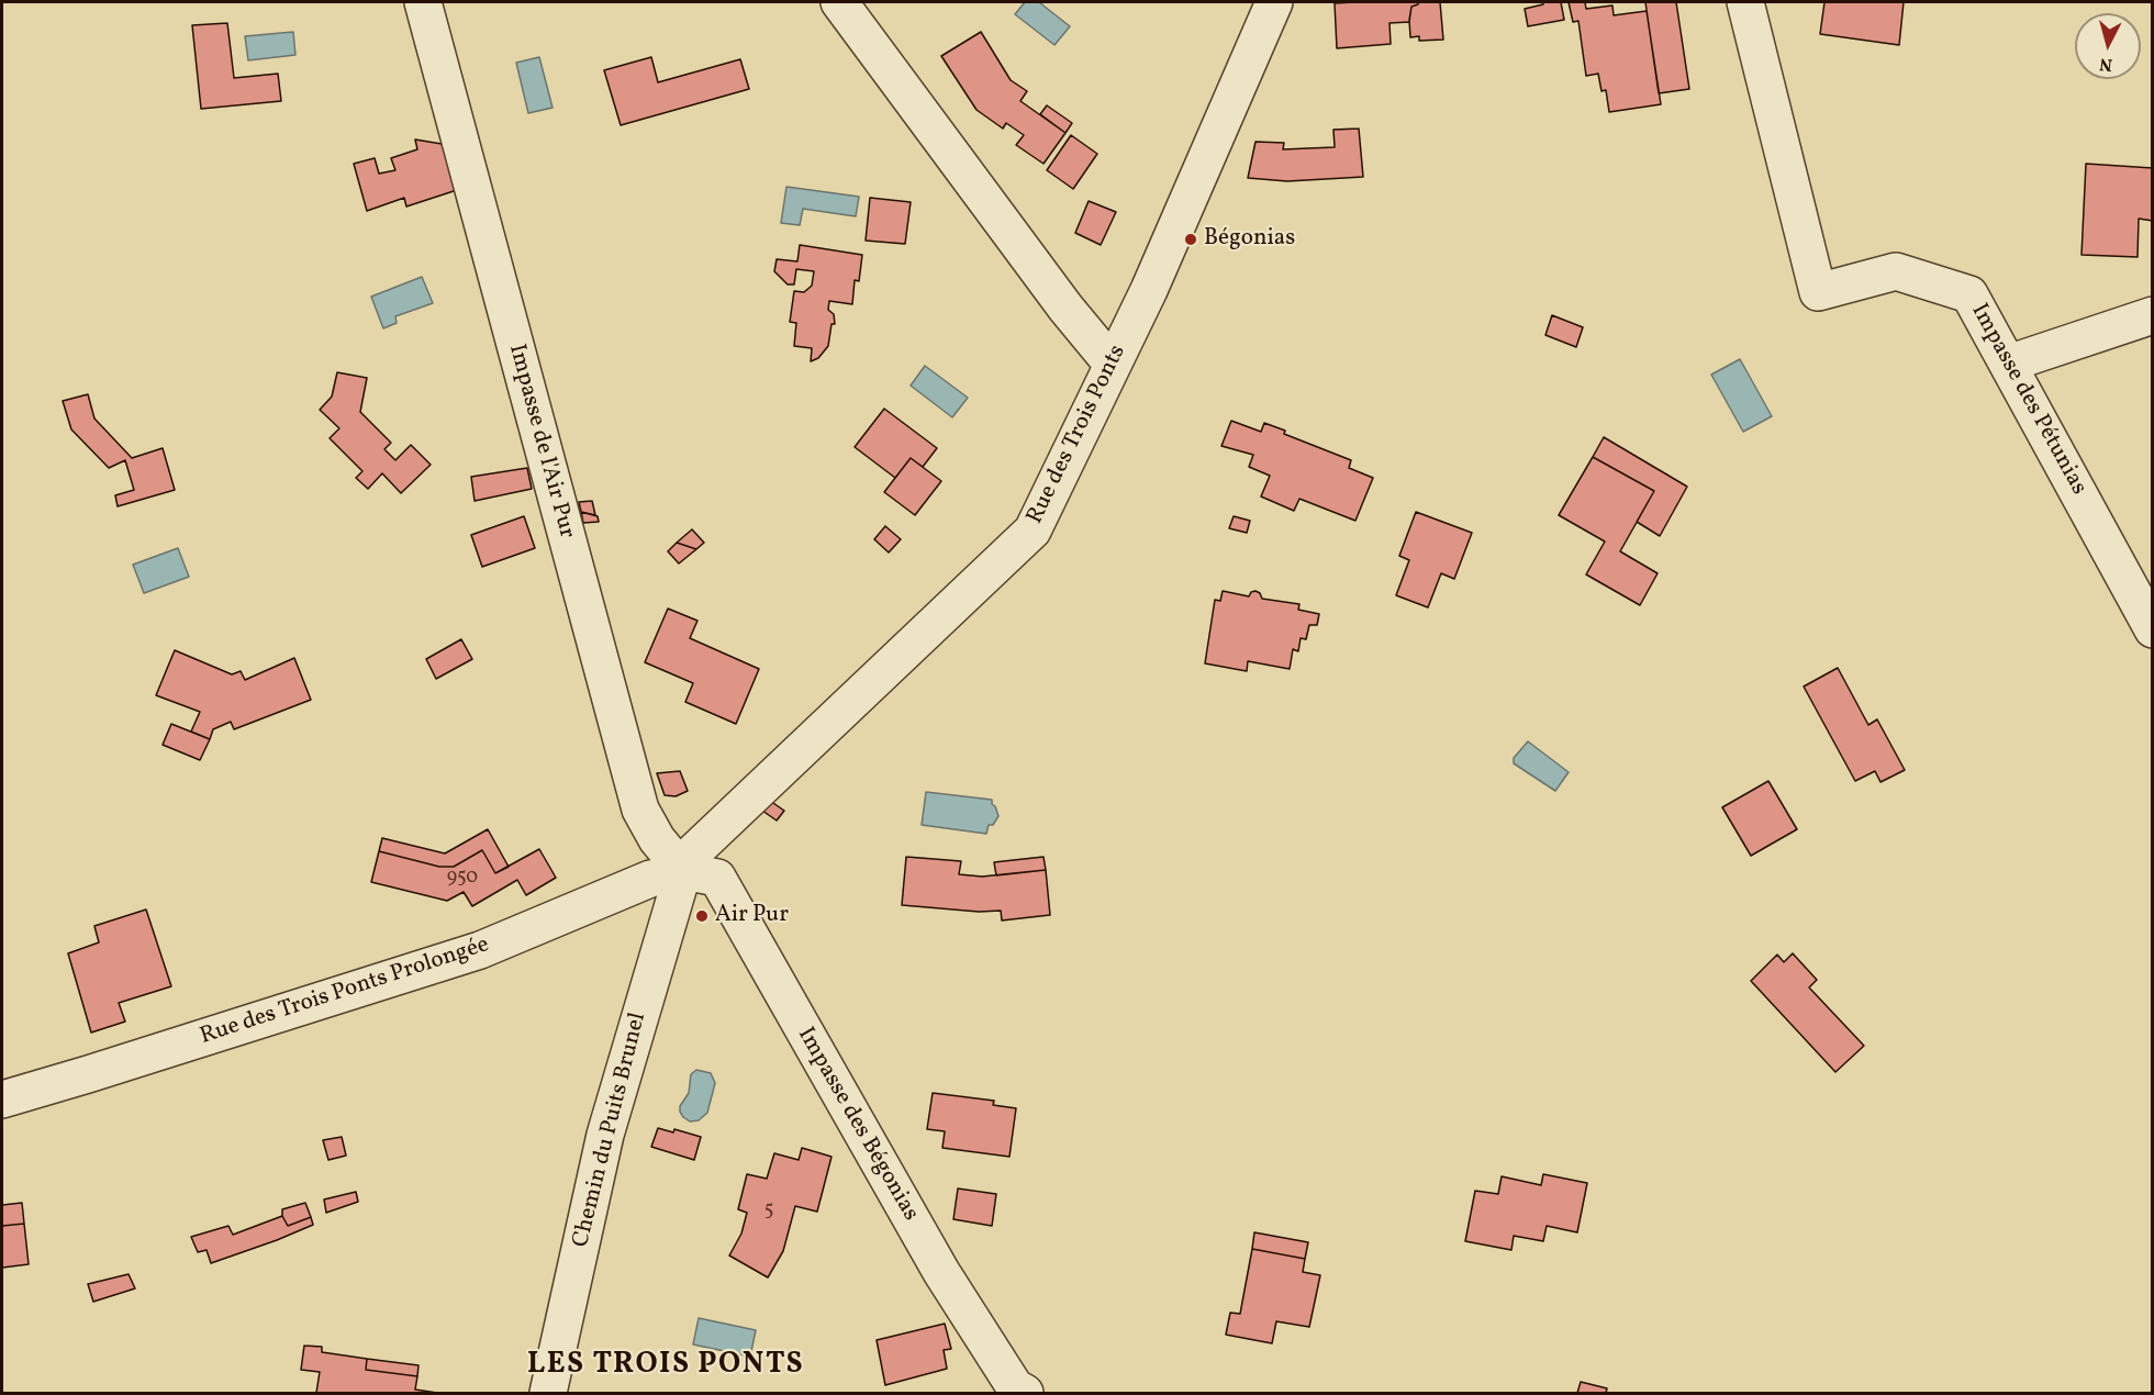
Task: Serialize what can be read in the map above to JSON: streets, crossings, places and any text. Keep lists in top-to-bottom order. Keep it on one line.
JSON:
{"streets":{"street":["Impasse des Pétunias","Rue des Trois Ponts","Impasse de l'Air Pur","Rue des Trois Ponts Prolongée","Impasse des Bégonias","Chemin du Puits Brunel"]},"crossings":[["Rue des Trois Ponts","Impasse de l'Air Pur"],["Rue des Trois Ponts","Rue des Trois Ponts Prolongée"],["Rue des Trois Ponts","Impasse des Bégonias"],["Rue des Trois Ponts","Chemin du Puits Brunel"],["Impasse de l'Air Pur","Rue des Trois Ponts Prolongée"],["Impasse de l'Air Pur","Impasse des Bégonias"],["Impasse de l'Air Pur","Chemin du Puits Brunel"],["Rue des Trois Ponts Prolongée","Impasse des Bégonias"],["Rue des Trois Ponts Prolongée","Chemin du Puits Brunel"],["Impasse des Bégonias","Chemin du Puits Brunel"]],"districts":["LES TROIS PONTS"],"places":["Bégonias","Air Pur"],"house_numbers":["950","5"],"north":"bottom"}
